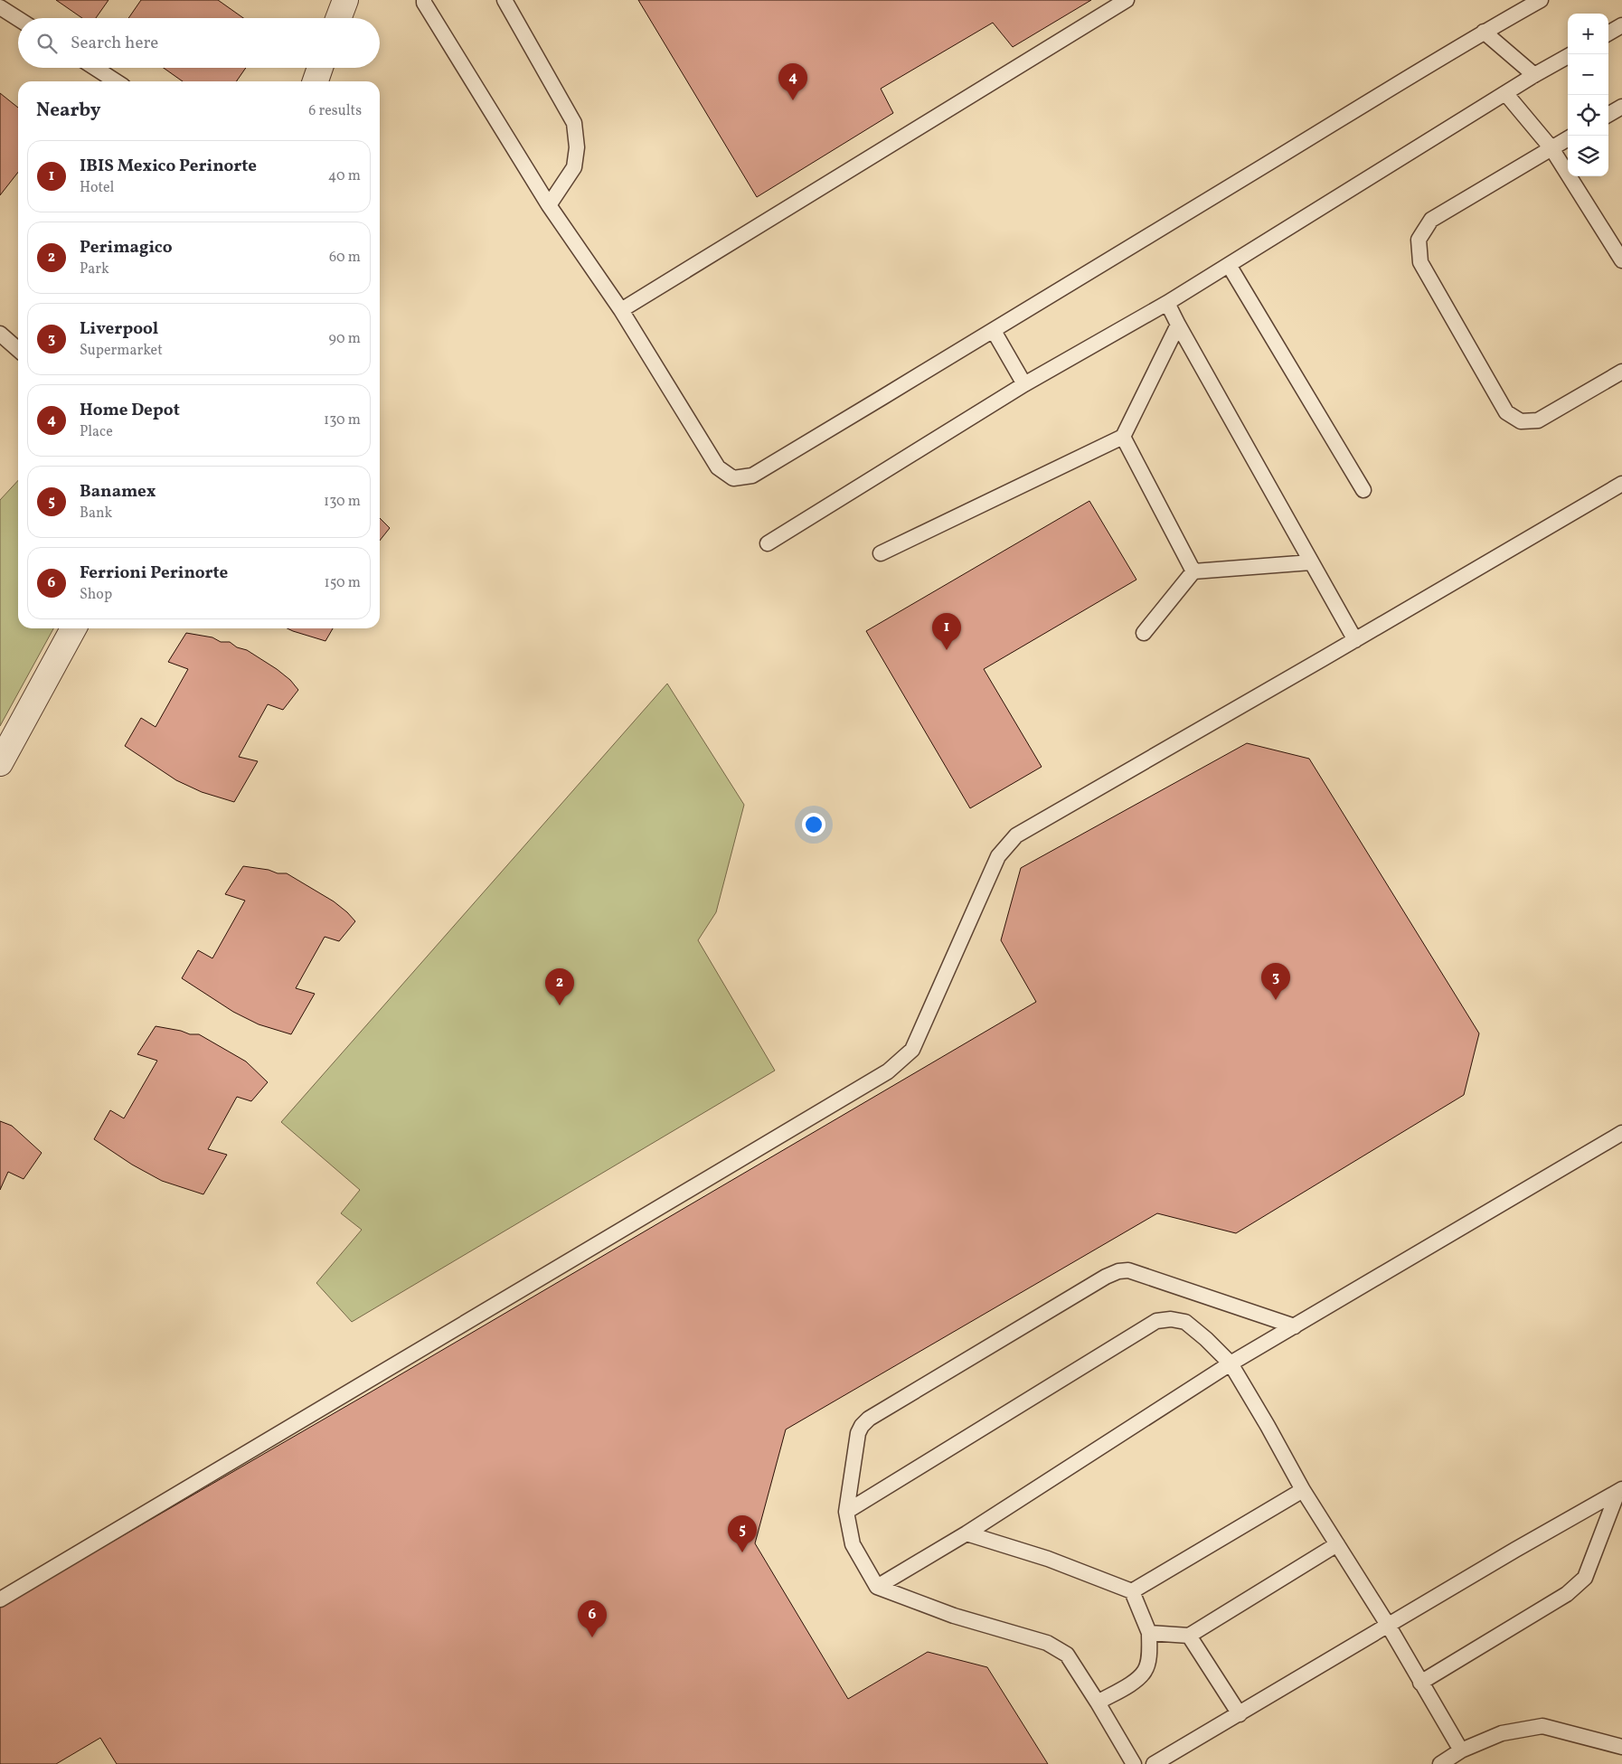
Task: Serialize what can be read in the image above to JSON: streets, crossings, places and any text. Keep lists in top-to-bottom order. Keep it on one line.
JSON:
{"page":{"map_buttons":["+","−"],"search":"Search here","pins":["4","1","3","2","5","6"],"heading":["Nearby","6 results"],"list":[{"mark":"1","name":"IBIS Mexico Perinorte","note":"Hotel","value":"40 m"},{"mark":"2","name":"Perimagico","note":"Park","value":"60 m"},{"mark":"3","name":"Liverpool","note":"Supermarket","value":"90 m"},{"mark":"4","name":"Home Depot","note":"Place","value":"130 m"},{"mark":"5","name":"Banamex","note":"Bank","value":"130 m"},{"mark":"6","name":"Ferrioni Perinorte","note":"Shop","value":"150 m"}]}}
